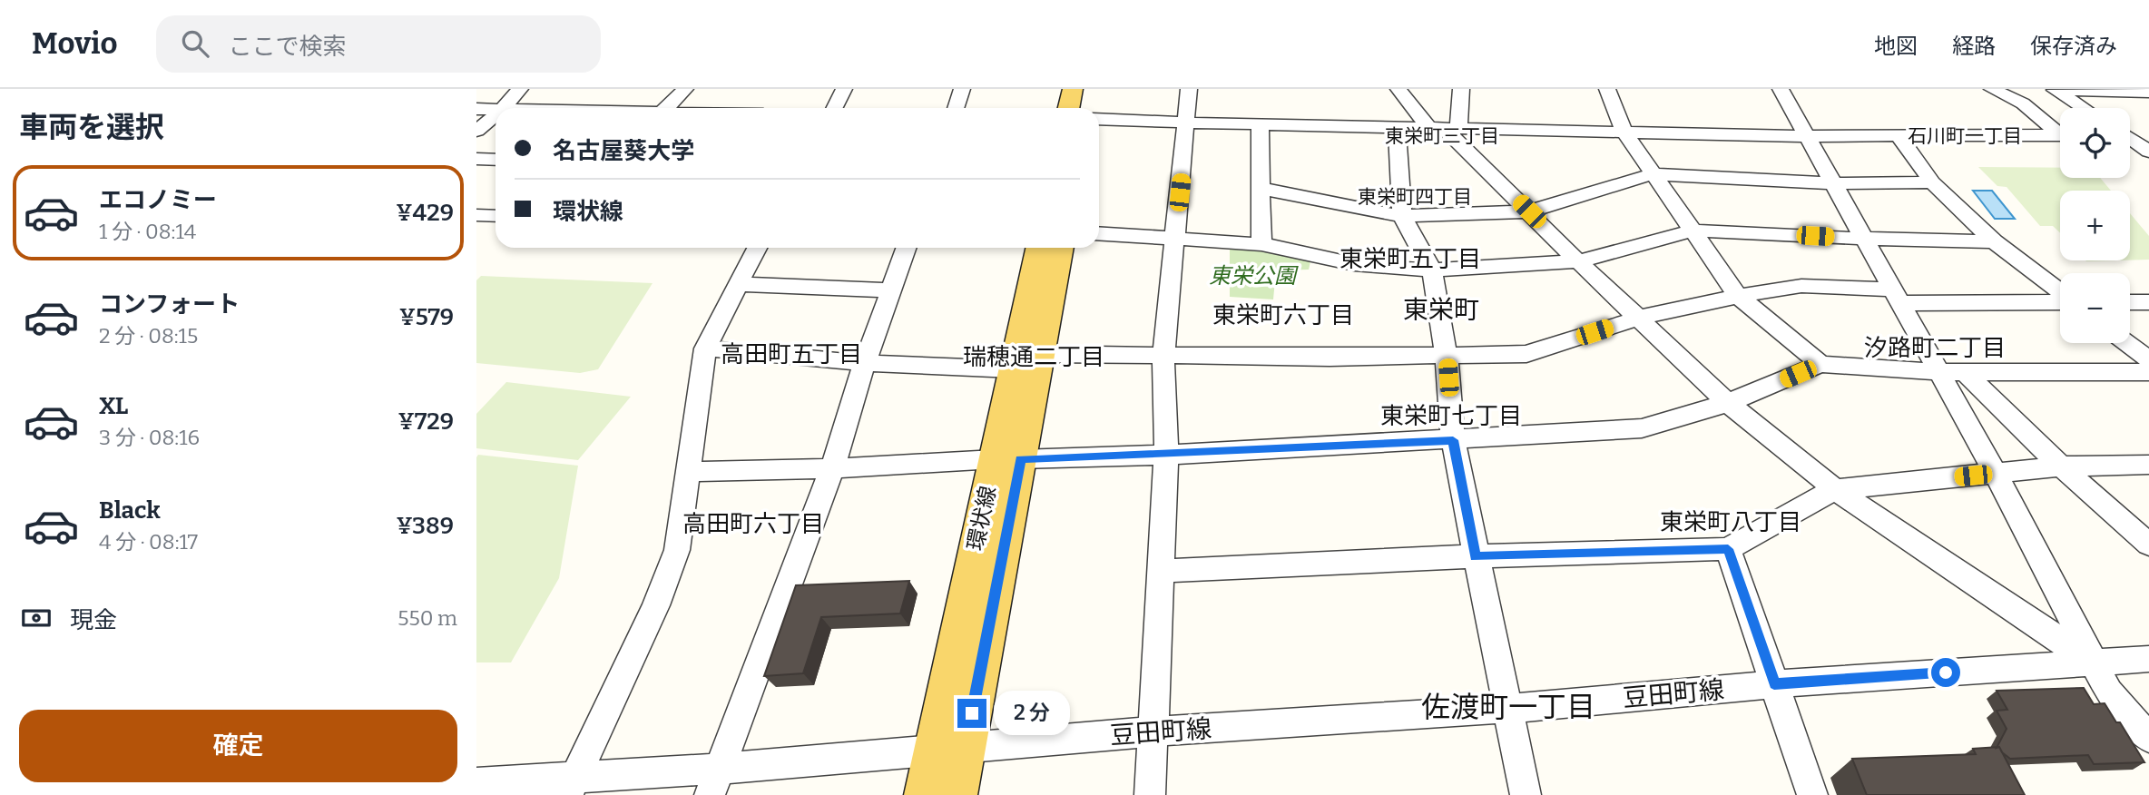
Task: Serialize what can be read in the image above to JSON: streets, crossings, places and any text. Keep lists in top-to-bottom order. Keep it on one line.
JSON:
{"streets":{"main road":["環状線"],"street":["豆田町線"]},"crossings":[["環状線","豆田町線"]],"districts":["東栄町三丁目","石川町一丁目","東栄町四丁目","東栄町五丁目","東栄町","東栄町六丁目","汐路町二丁目","高田町五丁目","瑞穂通二丁目","東栄町七丁目","東栄町八丁目","高田町六丁目","佐渡町一丁目"],"parks":["東栄公園"],"page":{"header":"Movio","search":"ここで検索","nav":["地図","経路","保存済み"],"heading":"車両を選択","map_buttons":["+","−"],"banner":["名古屋葵大学","環状線"],"list":[{"name":"エコノミー","note":"1 分 · 08:14","value":"¥429"},{"name":"コンフォート","note":"2 分 · 08:15","value":"¥579"},{"name":"XL","note":"3 分 · 08:16","value":"¥729"},{"name":"Black","note":"4 分 · 08:17","value":"¥389"}],"pay":["現金","550 m"],"bubble":"2 分","buttons":"確定"}}
